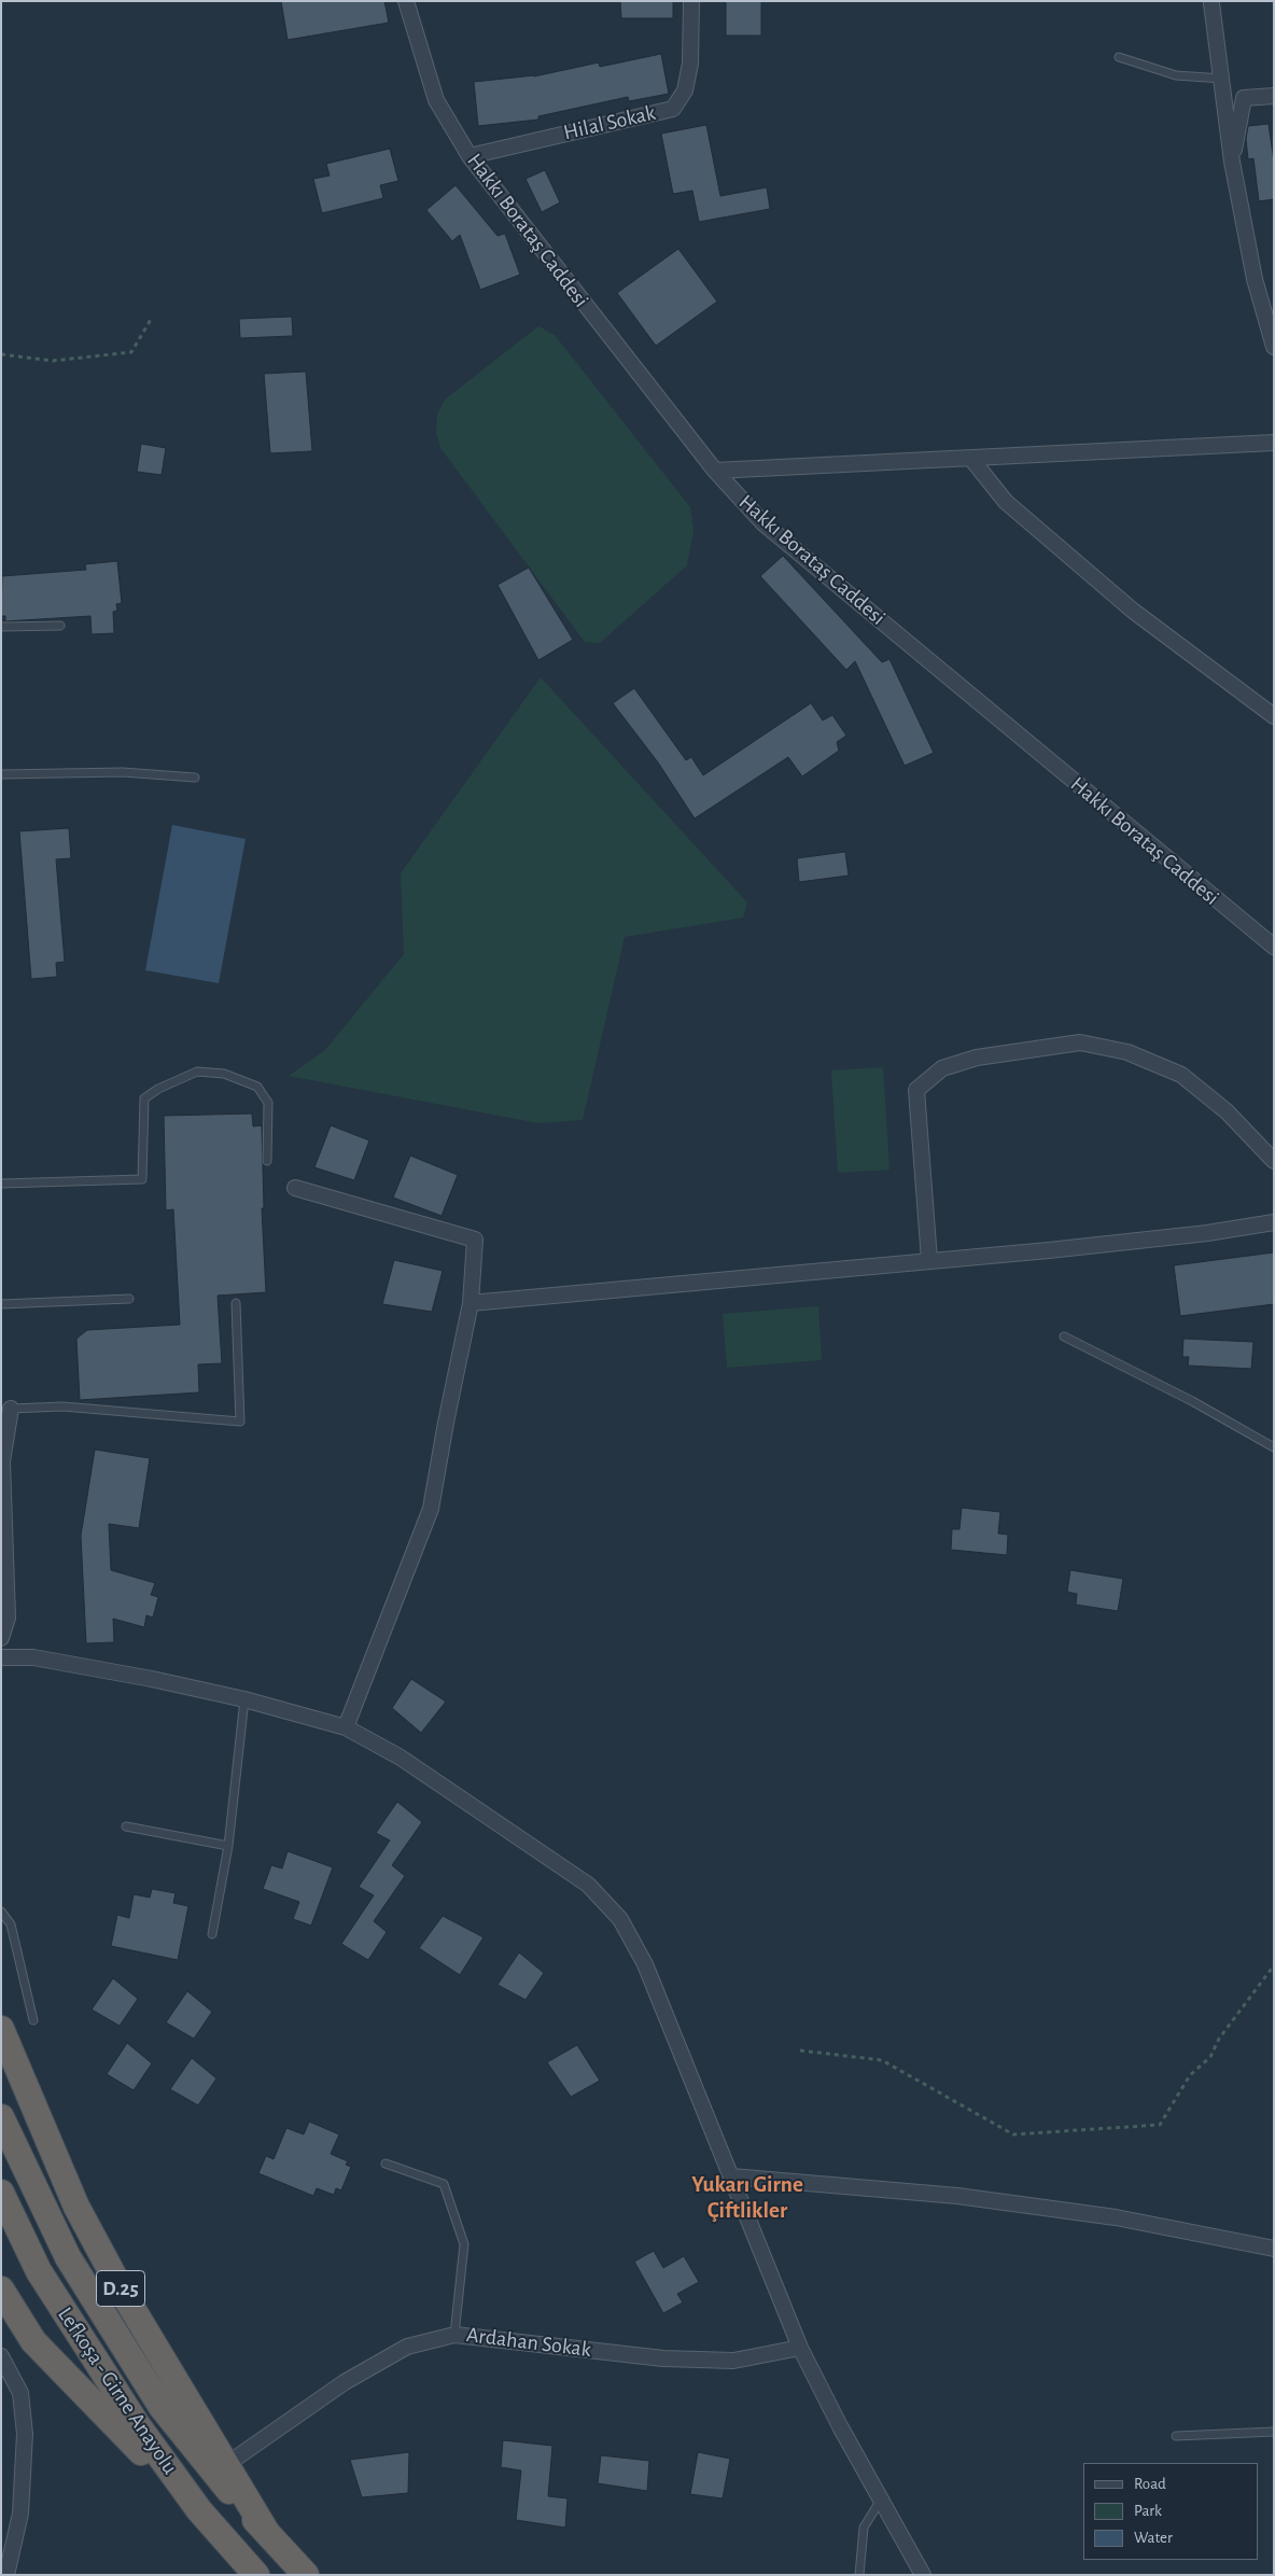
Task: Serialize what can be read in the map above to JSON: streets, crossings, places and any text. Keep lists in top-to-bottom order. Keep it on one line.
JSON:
{"streets":{"highway":["D.25","Lefkoşa - Girne Anayolu"],"street":["Hilal Sokak","Hakkı Borataş Caddesi","Ardahan Sokak"]},"crossings":[["Hilal Sokak","Hakkı Borataş Caddesi"],["D.25","Ardahan Sokak"],["D.25","Lefkoşa - Girne Anayolu"]],"districts":["Yukarı Girne Çiftlikler"],"legend":["Road","Park","Water"]}
